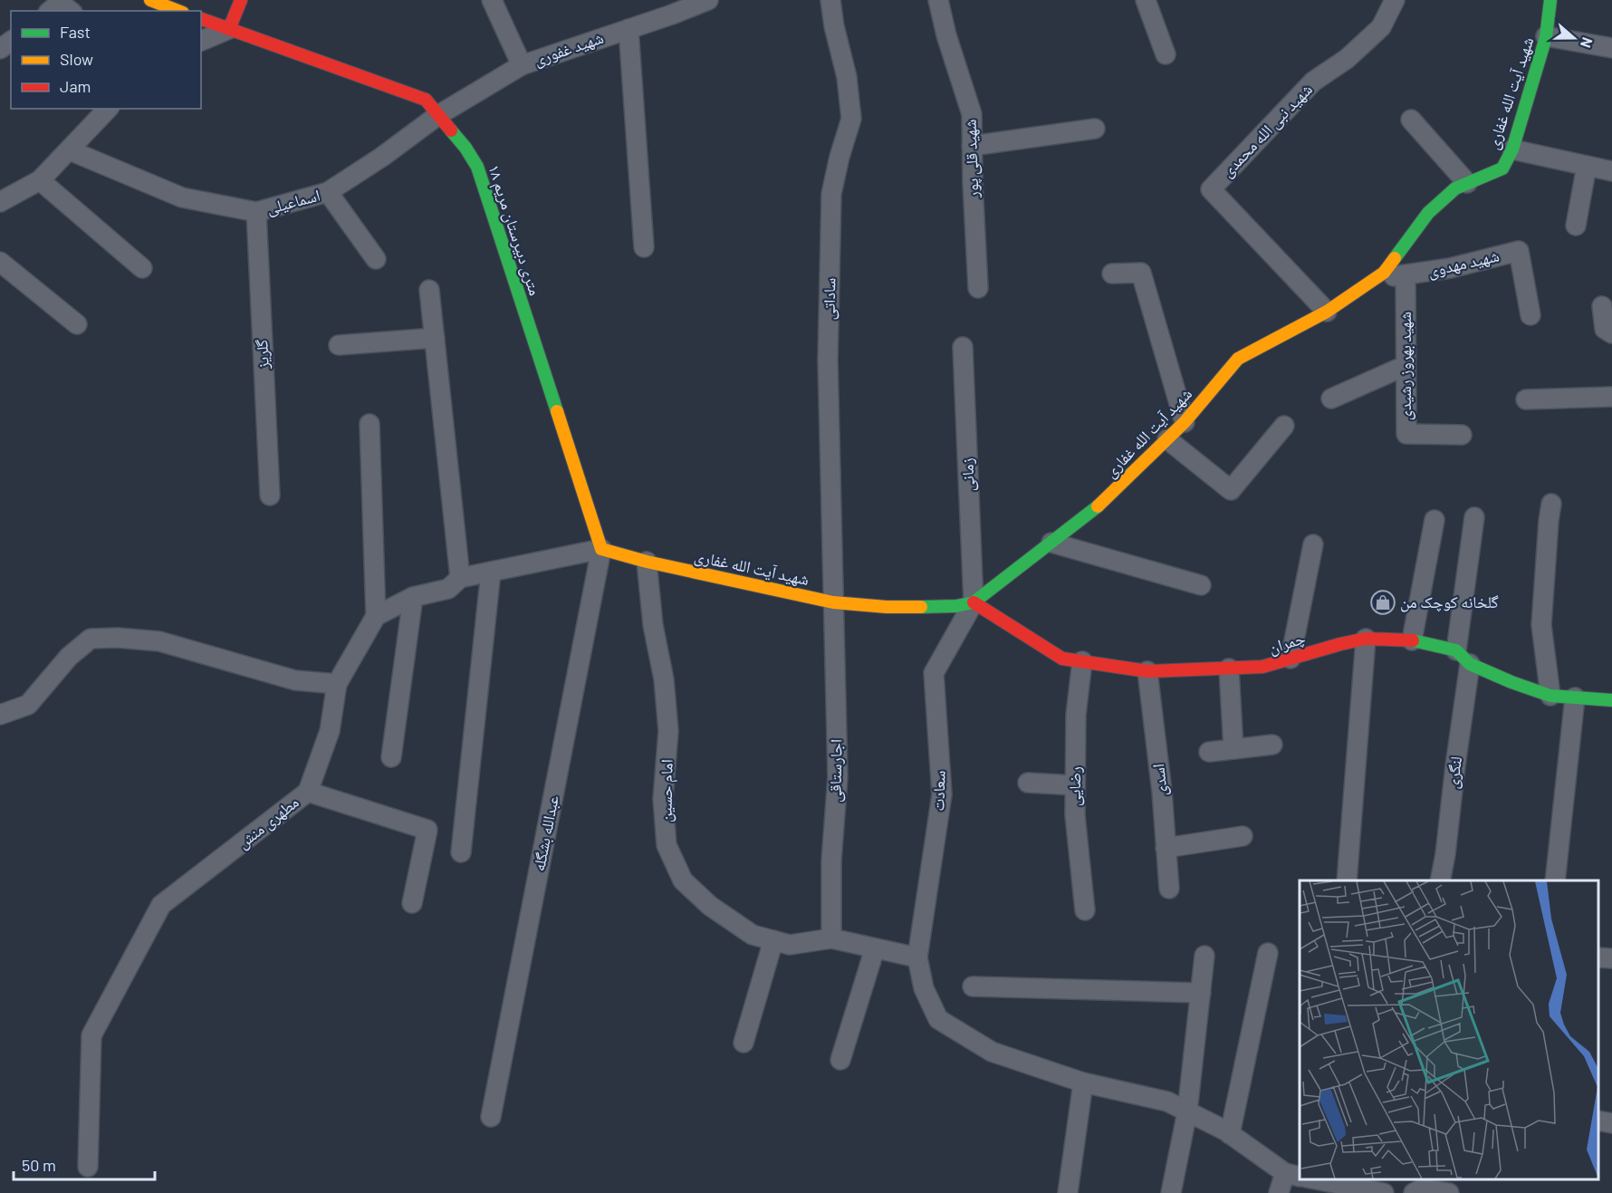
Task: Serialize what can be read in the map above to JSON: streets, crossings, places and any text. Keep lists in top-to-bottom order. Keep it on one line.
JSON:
{"streets":{"street":["شهید غفوری","شهید آیت الله غفاری","شهید نبی الله محمدی","شهید قلی پور","اسماعیلی","۱۸ متری دبیرستان مریم","شهید مهدوی","ساداتی","گلریز","شهید بهروز رشیدی","زمانی","چمران","اجارستاقی","لنگری","اسدی","رضایی","امام حسین","سعادت","مطهری منش","عبدالله بشگله"]},"crossings":[["شهید غفوری","اسماعیلی"],["شهید غفوری","۱۸ متری دبیرستان مریم"],["شهید آیت الله غفاری","شهید نبی الله محمدی"],["شهید آیت الله غفاری","۱۸ متری دبیرستان مریم"],["شهید آیت الله غفاری","شهید مهدوی"],["شهید آیت الله غفاری","ساداتی"],["شهید آیت الله غفاری","زمانی"],["شهید آیت الله غفاری","چمران"],["شهید آیت الله غفاری","اجارستاقی"],["شهید آیت الله غفاری","امام حسین"],["شهید آیت الله غفاری","سعادت"],["شهید آیت الله غفاری","عبدالله بشگله"],["اسماعیلی","۱۸ متری دبیرستان مریم"],["اسماعیلی","گلریز"],["۱۸ متری دبیرستان مریم","عبدالله بشگله"],["شهید مهدوی","شهید بهروز رشیدی"],["ساداتی","اجارستاقی"],["زمانی","چمران"],["زمانی","سعادت"],["چمران","اسدی"],["چمران","رضایی"],["چمران","سعادت"],["اجارستاقی","امام حسین"]],"places":{"shop":["گلخانه کوچک من"]},"legend":["Fast","Slow","Jam"],"scale_bar":"50 m","north":"right"}
